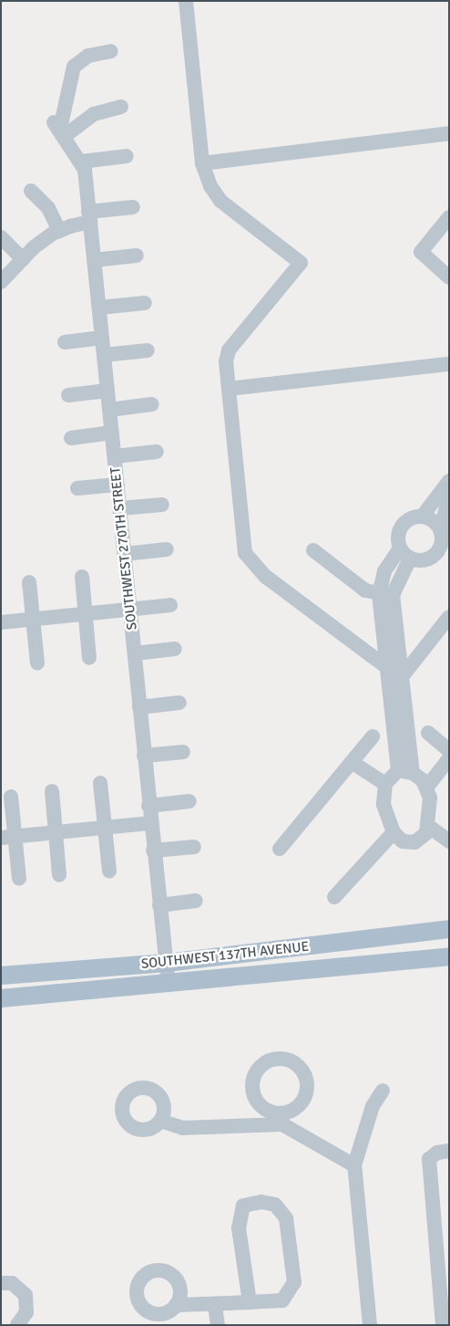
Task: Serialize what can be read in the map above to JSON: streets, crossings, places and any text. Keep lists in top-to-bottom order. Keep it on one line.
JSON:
{"streets":{"main road":["SOUTHWEST 137TH AVENUE"],"street":["SOUTHWEST 270TH STREET"]},"crossings":[["SOUTHWEST 270TH STREET","SOUTHWEST 137TH AVENUE"]]}
